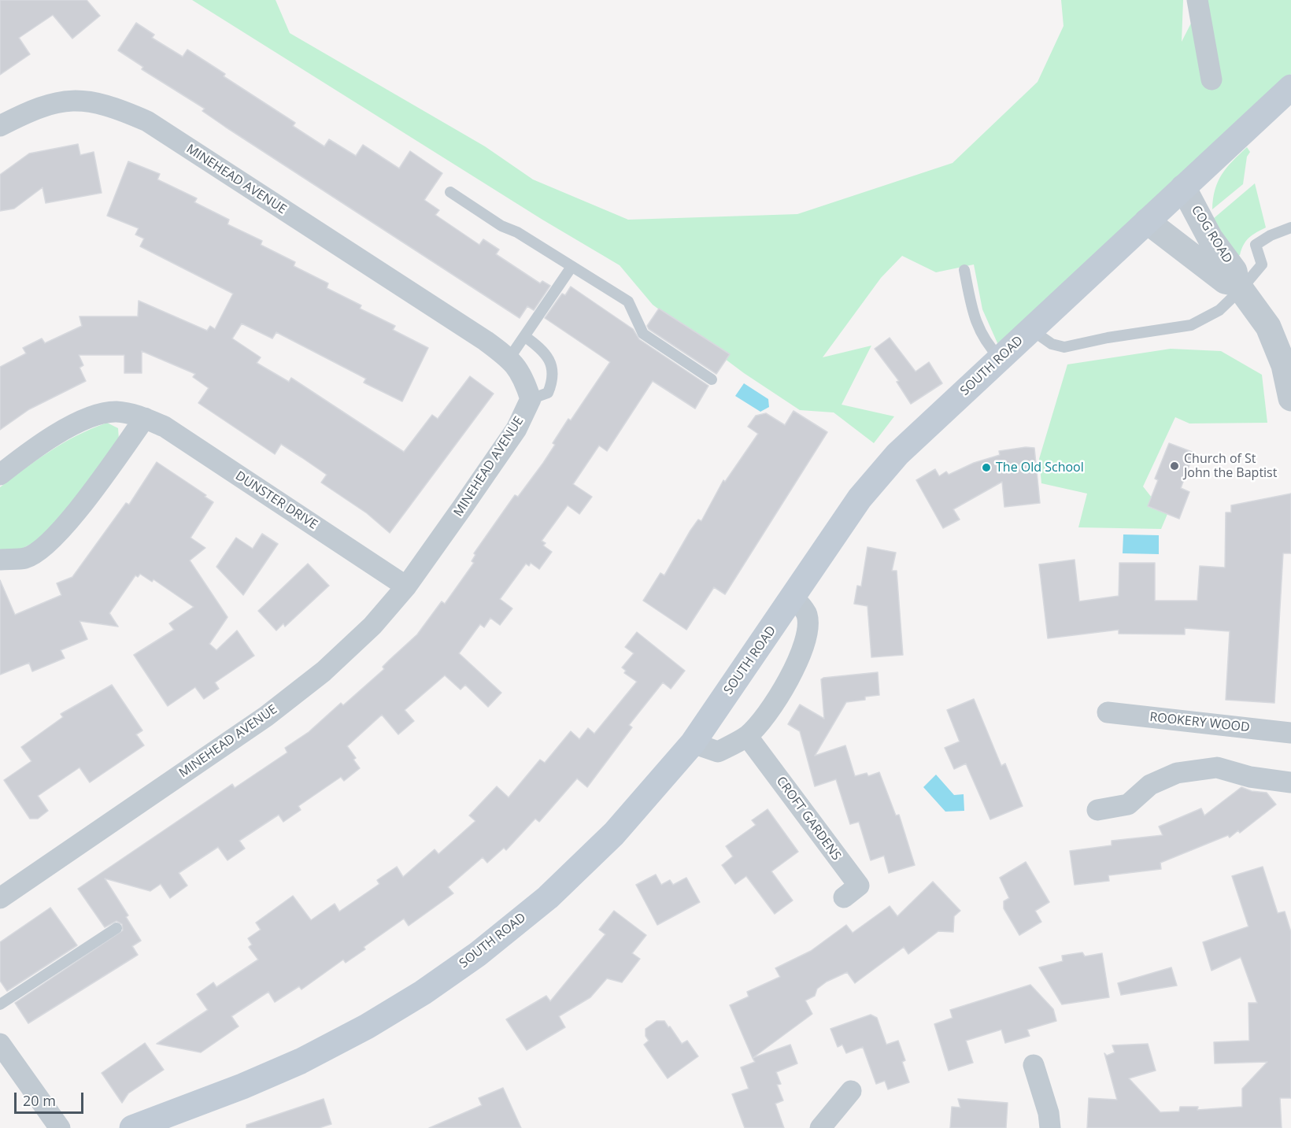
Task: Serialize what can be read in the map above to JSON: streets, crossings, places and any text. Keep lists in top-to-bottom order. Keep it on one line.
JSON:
{"streets":{"main road":["SOUTH ROAD"],"street":["MINEHEAD AVENUE","COG ROAD","DUNSTER DRIVE","ROOKERY WOOD","CROFT GARDENS"]},"crossings":[["MINEHEAD AVENUE","DUNSTER DRIVE"],["COG ROAD","SOUTH ROAD"]],"places":["Church of St John the Baptist","The Old School"],"scale_bar":"20 m"}
